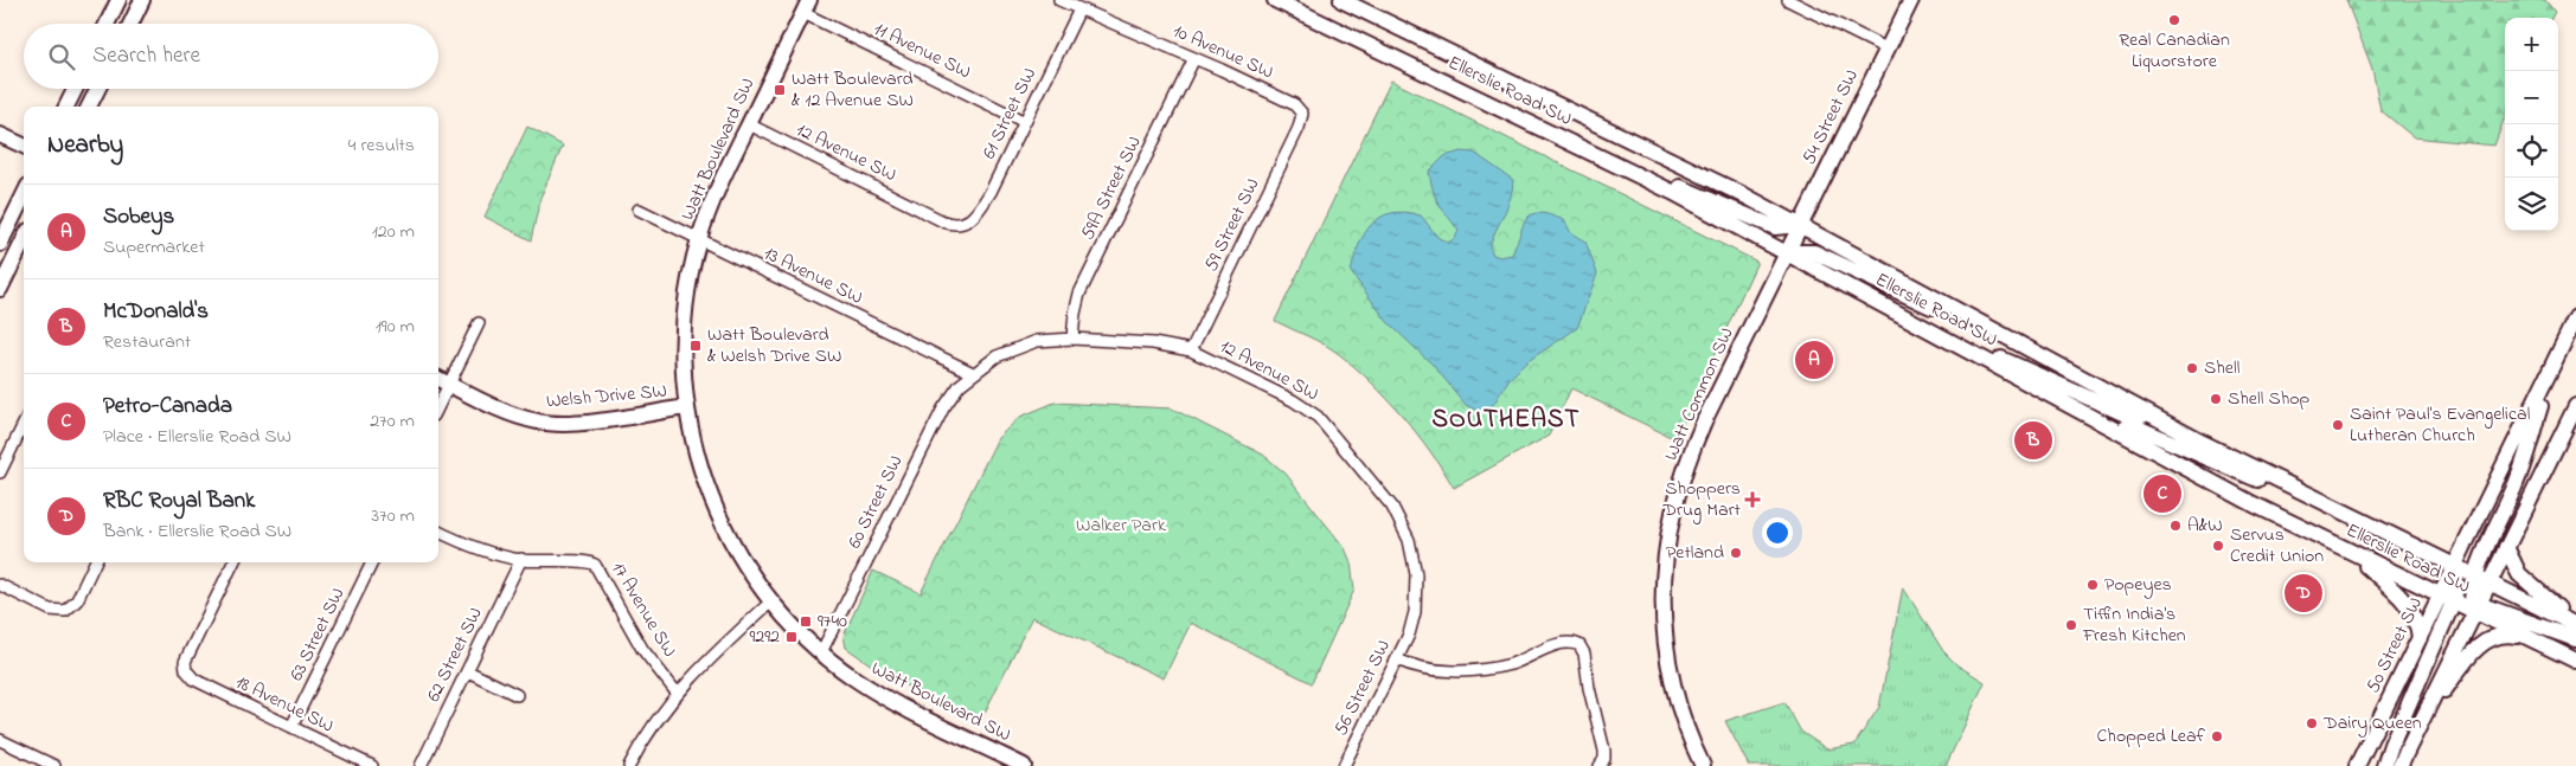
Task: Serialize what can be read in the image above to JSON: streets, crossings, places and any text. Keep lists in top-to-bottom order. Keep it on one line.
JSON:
{"streets":{"main road":["Ellerslie Road SW","54 Street SW","Watt Boulevard SW","Watt Common SW","Welsh Drive SW","50 Street SW"],"street":["11 Avenue SW","10 Avenue SW","61 Street SW","12 Avenue SW","59A Street SW","59 Street SW","13 Avenue SW","60 Street SW","17 Avenue SW","63 Street SW","62 Street SW","56 Street SW","18 Avenue SW"]},"crossings":[["11 Avenue SW","61 Street SW"],["11 Avenue SW","Watt Boulevard SW"],["10 Avenue SW","61 Street SW"],["10 Avenue SW","59A Street SW"],["10 Avenue SW","59 Street SW"],["Ellerslie Road SW","54 Street SW"],["Ellerslie Road SW","Watt Common SW"],["Ellerslie Road SW","50 Street SW"],["61 Street SW","12 Avenue SW"],["54 Street SW","Watt Common SW"],["Watt Boulevard SW","12 Avenue SW"],["Watt Boulevard SW","13 Avenue SW"],["Watt Boulevard SW","Welsh Drive SW"],["Watt Boulevard SW","60 Street SW"],["12 Avenue SW","59A Street SW"],["12 Avenue SW","59 Street SW"],["12 Avenue SW","13 Avenue SW"],["12 Avenue SW","60 Street SW"],["12 Avenue SW","56 Street SW"],["13 Avenue SW","60 Street SW"],["17 Avenue SW","62 Street SW"],["63 Street SW","18 Avenue SW"]],"districts":["SOUTHEAST"],"parks":["Walker Park"],"places":{"other":["Real Canadian Liquorstore","Shell","Shell Shop","Saint Paul's Evangelical Lutheran Church","A&W","Servus Credit Union","Petland","Popeyes","Tiffin India's Fresh Kitchen","Dairy Queen","Chopped Leaf"],"transit":["Watt Boulevard & 12 Avenue SW","Watt Boulevard & Welsh Drive SW","9740","9292"],"health":["Shoppers Drug Mart"]},"page":{"map_buttons":["+","−"],"search":"Search here","heading":["Nearby","4 results"],"list":[{"mark":"A","name":"Sobeys","note":"Supermarket","value":"120 m"},{"mark":"B","name":"McDonald's","note":"Restaurant","value":"190 m"},{"mark":"C","name":"Petro-Canada","note":"Place · Ellerslie Road SW","value":"270 m"},{"mark":"D","name":"RBC Royal Bank","note":"Bank · Ellerslie Road SW","value":"370 m"}],"pins":["A","B","C","D"]}}
